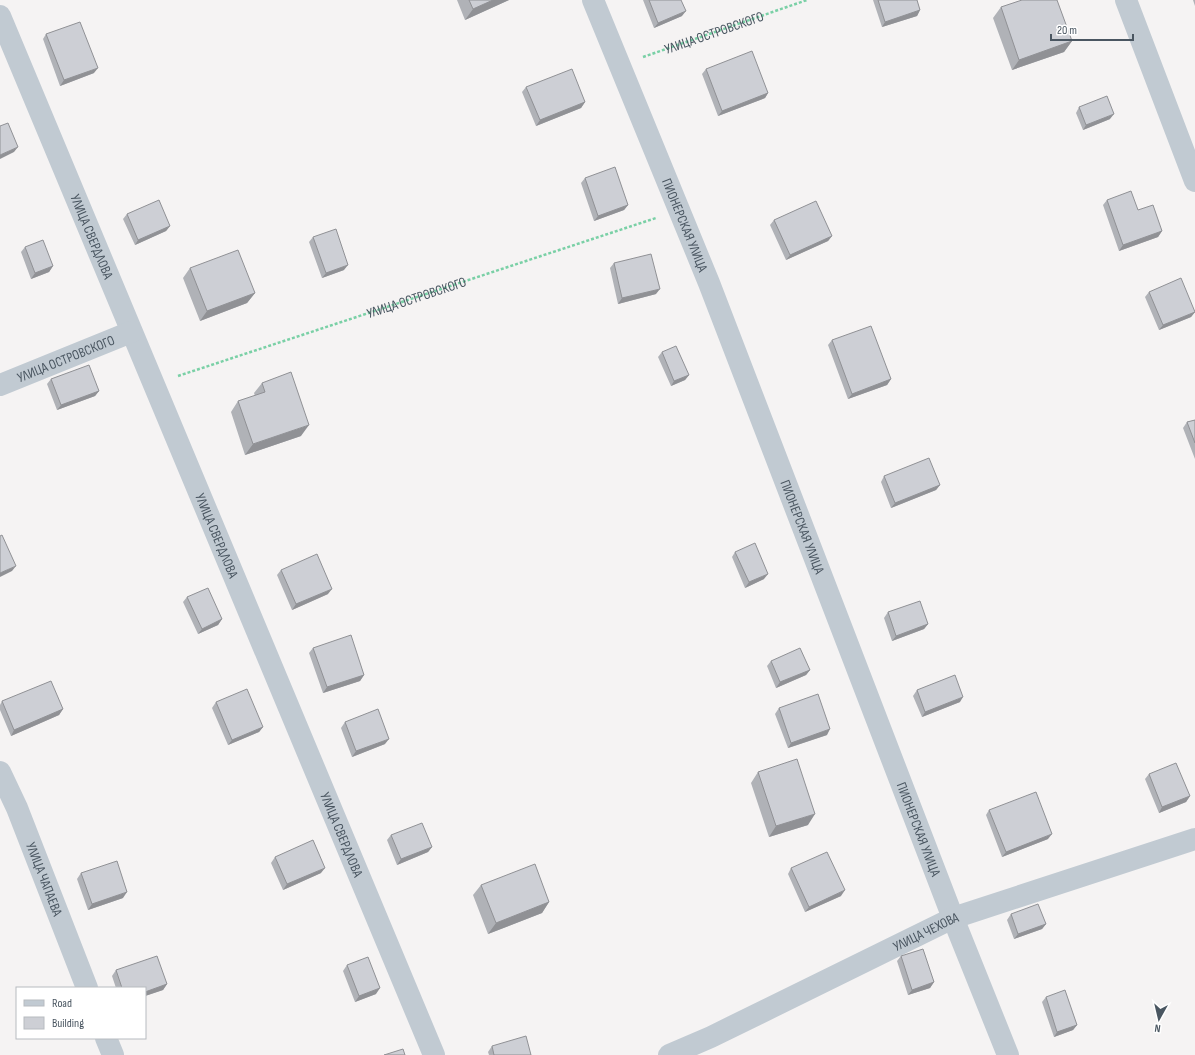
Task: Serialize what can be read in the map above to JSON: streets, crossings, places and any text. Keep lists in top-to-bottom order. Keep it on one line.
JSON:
{"streets":{"street":["УЛИЦА ОСТРОВСКОГО","ПИОНЕРСКАЯ УЛИЦА","УЛИЦА СВЕРДЛОВА","УЛИЦА ЧАПАЕВА","УЛИЦА ЧЕХОВА"]},"crossings":[["УЛИЦА ОСТРОВСКОГО","ПИОНЕРСКАЯ УЛИЦА"],["УЛИЦА ОСТРОВСКОГО","УЛИЦА СВЕРДЛОВА"],["ПИОНЕРСКАЯ УЛИЦА","УЛИЦА ЧЕХОВА"]],"legend":["Road","Building"],"scale_bar":"20 m","north":"bottom"}
